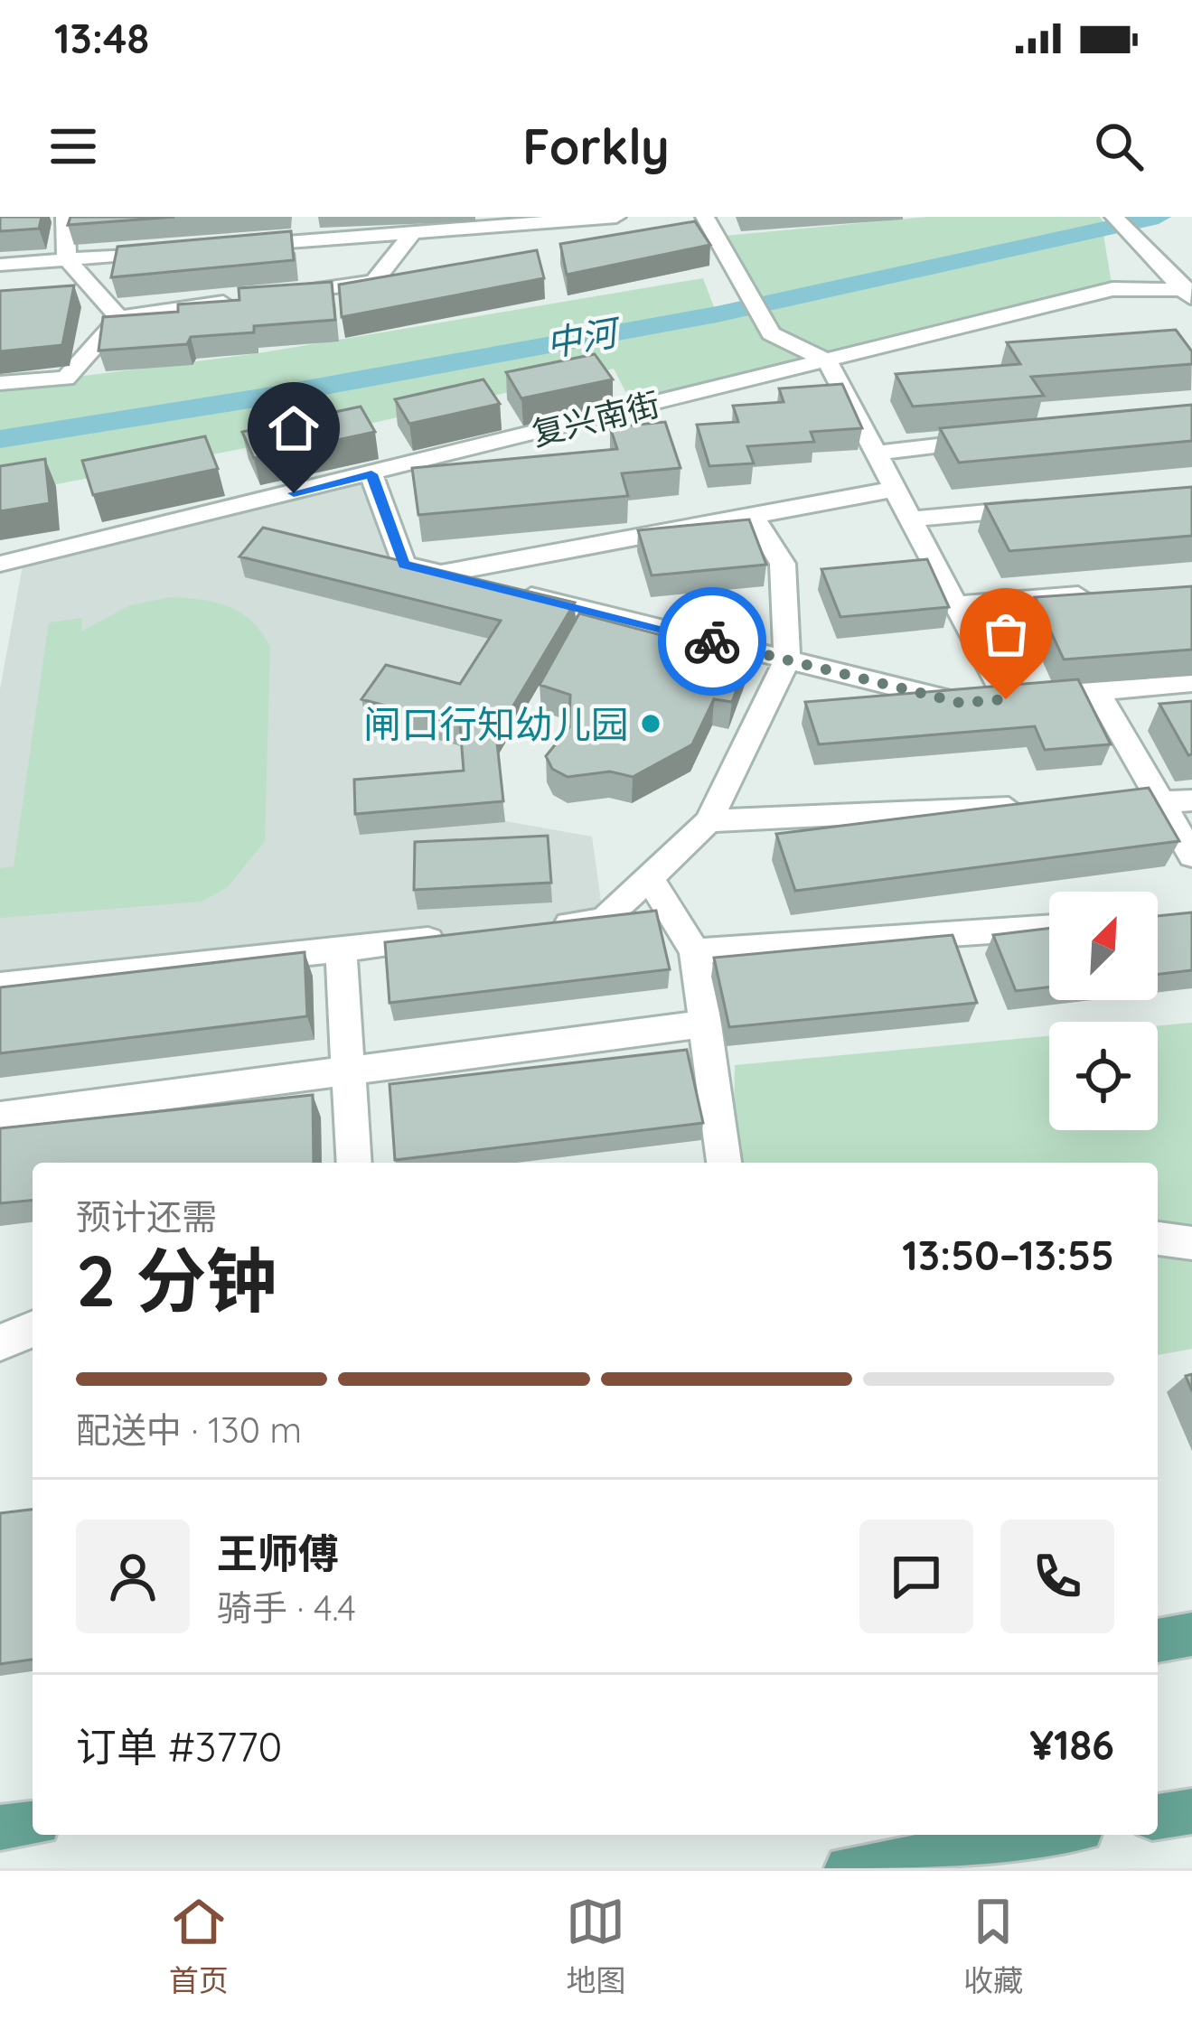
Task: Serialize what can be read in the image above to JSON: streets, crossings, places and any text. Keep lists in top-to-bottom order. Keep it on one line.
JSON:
{"streets":{"street":["复兴南街"]},"water":["中河"],"places":["闸口行知幼儿园"],"north":"top right","page":{"status":"13:48","header":"Forkly","heading":["2 分钟","预计还需","13:50–13:55"],"panel":["王师傅","骑手 · 4.4","订单 #3770","¥186"],"bar":"配送中 · 130 m","tabs":["首页","地图","收藏"]}}
